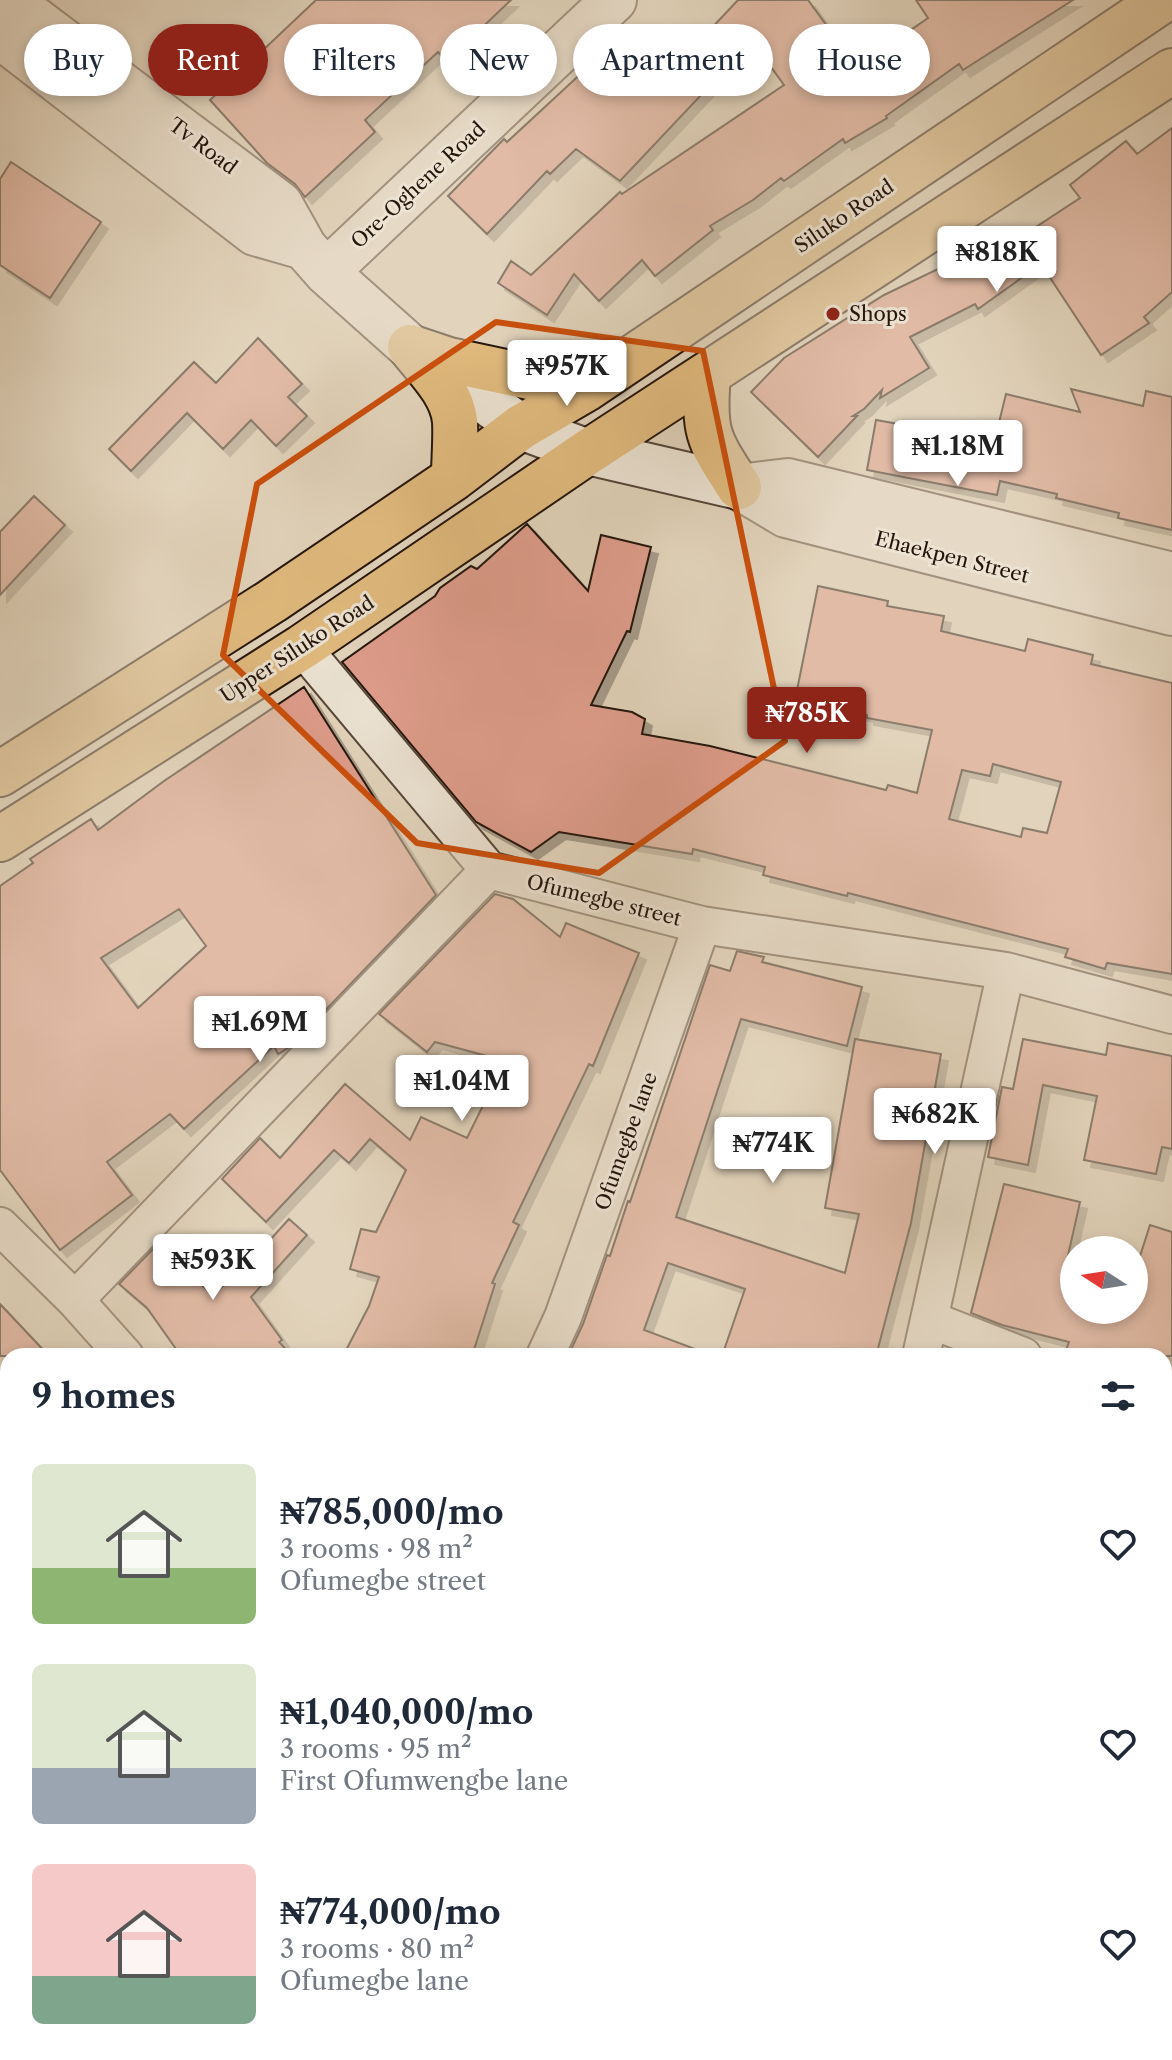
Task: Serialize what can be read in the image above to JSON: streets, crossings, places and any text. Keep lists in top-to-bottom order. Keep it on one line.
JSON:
{"streets":{"main road":["Siluko Road","Upper Siluko Road"],"street":["Tv Road","Ore-Oghene Road","Ehaekpen Street","Ofumegbe street","Ofumegbe lane"]},"crossings":[["Tv Road","Ore-Oghene Road"],["Tv Road","Siluko Road"],["Tv Road","Ehaekpen Street"],["Siluko Road","Ehaekpen Street"],["Ehaekpen Street","Upper Siluko Road"],["Ofumegbe street","Ofumegbe lane"]],"places":["Shops"],"north":"left","page":{"chip":["Buy","Rent","Filters","New","Apartment","House"],"price":["₦818K","₦957K","₦1.18M","₦785K","₦1.69M","₦1.04M","₦682K","₦774K","₦593K"],"heading":"9 homes","list":[{"name":"₦785,000/mo","note":"3 rooms · 98 m² · Ofumegbe street"},{"name":"₦1,040,000/mo","note":"3 rooms · 95 m² · First Ofumwengbe lane"},{"name":"₦774,000/mo","note":"3 rooms · 80 m² · Ofumegbe lane"}]}}
